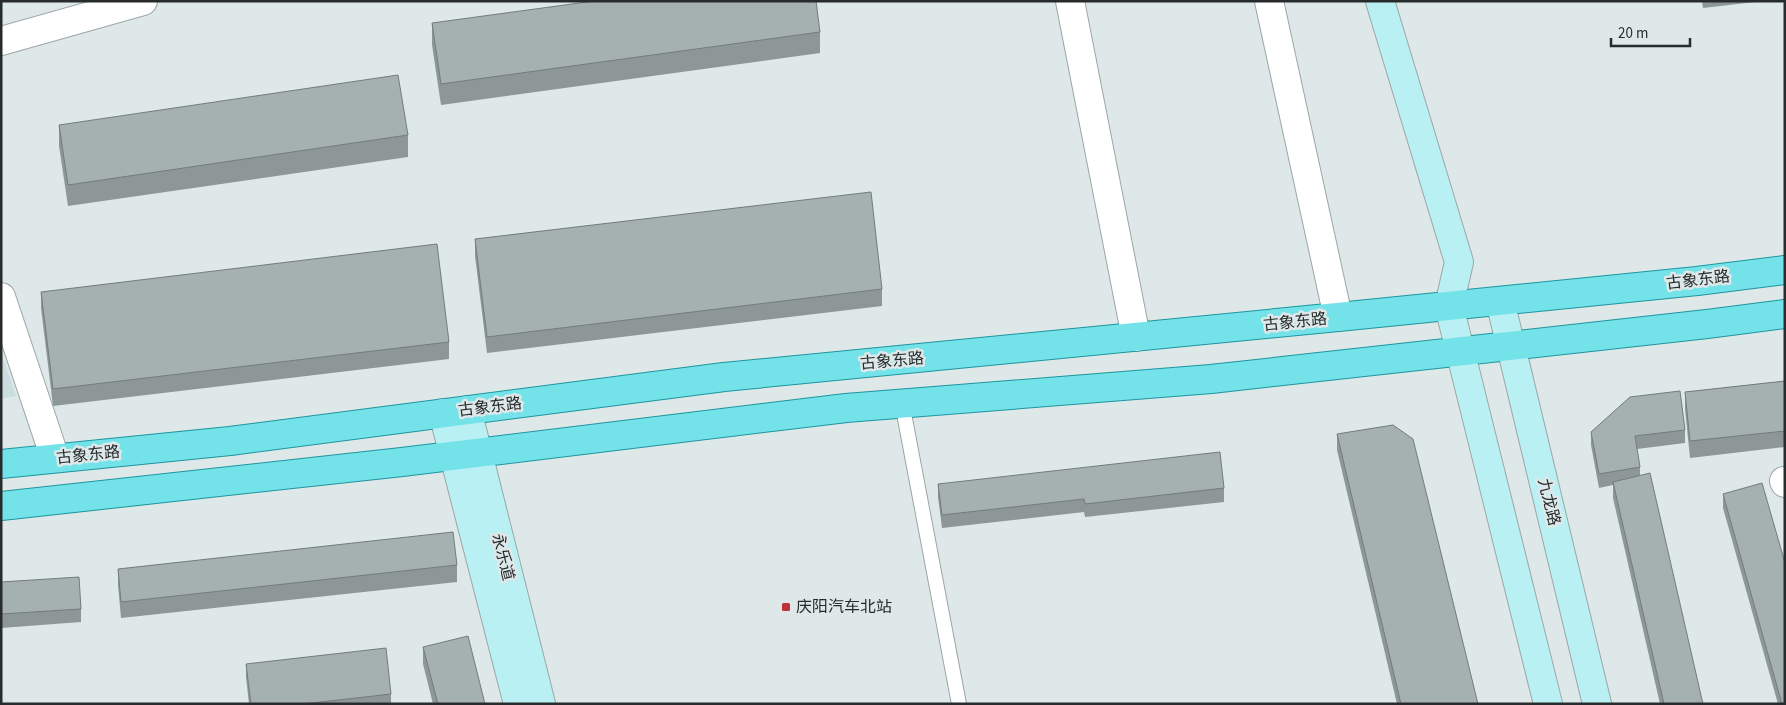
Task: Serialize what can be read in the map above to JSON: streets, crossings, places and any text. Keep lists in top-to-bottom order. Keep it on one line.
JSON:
{"streets":{"main road":["古象东路"],"street":["九龙路","永乐道"]},"crossings":[["古象东路","九龙路"],["古象东路","永乐道"]],"places":{"transit":["庆阳汽车北站"]},"scale_bar":"20 m"}
